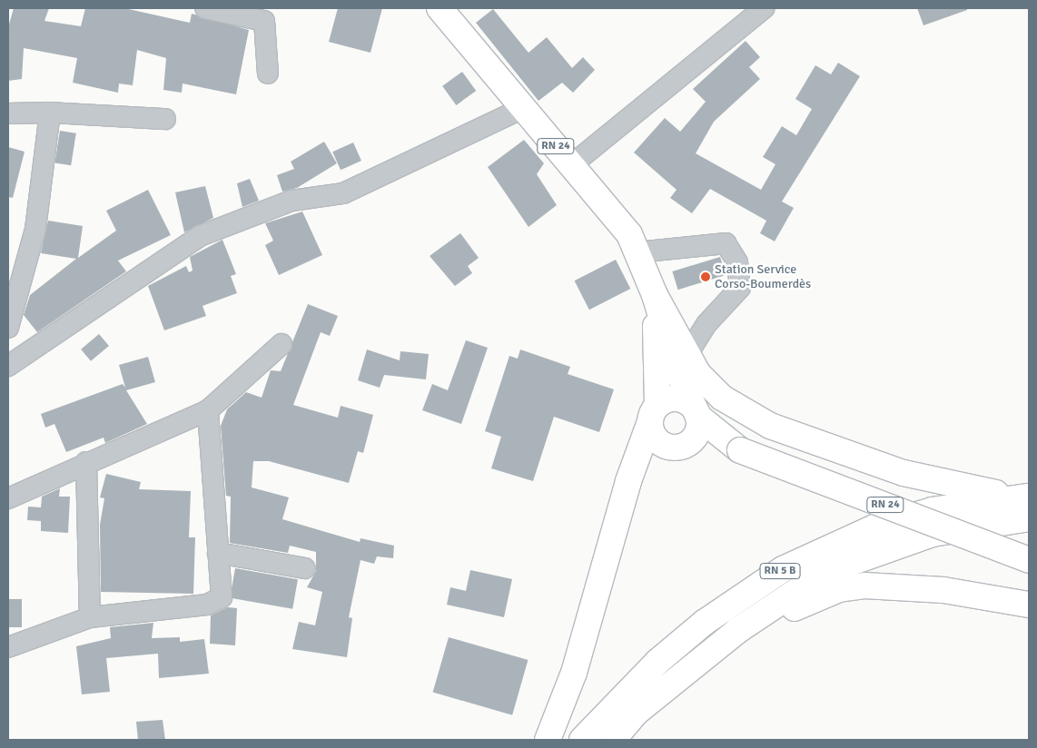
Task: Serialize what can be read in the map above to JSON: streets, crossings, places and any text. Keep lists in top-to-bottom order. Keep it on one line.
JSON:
{"streets":{"main road":["RN 24","RN 5 B"]},"places":["Station Service Corso-Boumerdès"]}
